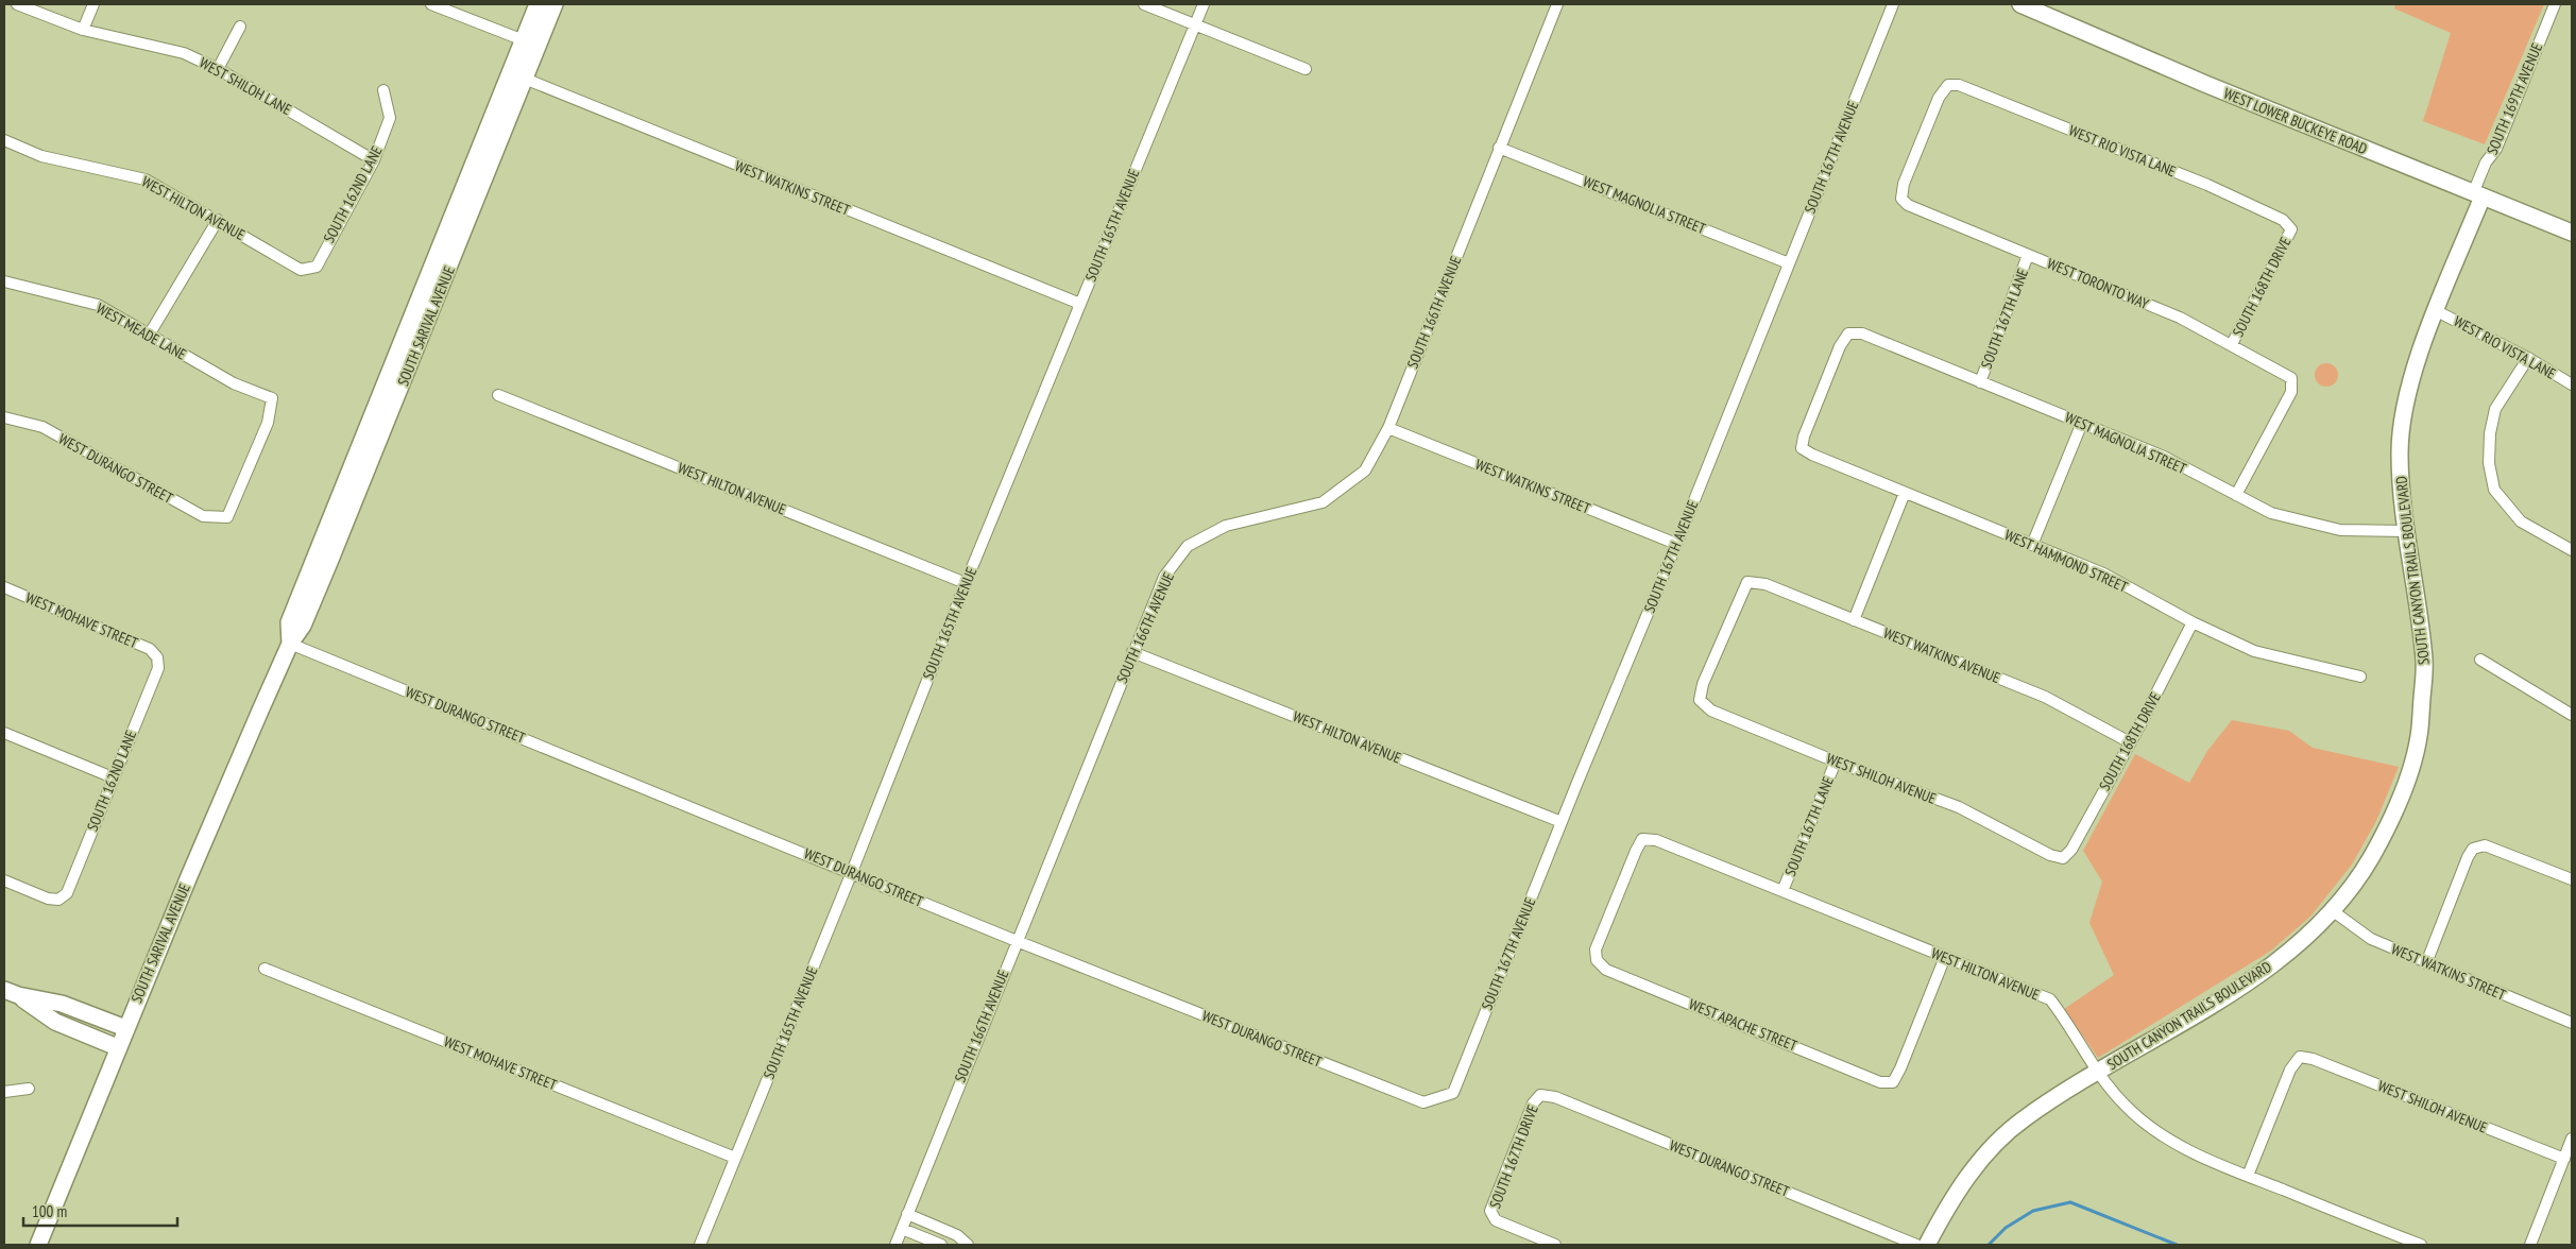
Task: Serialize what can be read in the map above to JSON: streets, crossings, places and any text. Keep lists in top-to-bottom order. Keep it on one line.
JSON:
{"streets":{"main road":["WEST LOWER BUCKEYE ROAD","SOUTH SARIVAL AVENUE","SOUTH CANYON TRAILS BOULEVARD"],"street":["WEST SHILOH LANE","SOUTH 169TH AVENUE","WEST RIO VISTA LANE","SOUTH 167TH AVENUE","WEST WATKINS STREET","SOUTH 162ND LANE","WEST MAGNOLIA STREET","WEST HILTON AVENUE","SOUTH 165TH AVENUE","WEST TORONTO WAY","SOUTH 168TH DRIVE","SOUTH 166TH AVENUE","SOUTH 167TH LANE","WEST MEADE LANE","WEST DURANGO STREET","WEST HAMMOND STREET","WEST MOHAVE STREET","WEST WATKINS AVENUE","WEST SHILOH AVENUE","WEST APACHE STREET","SOUTH 167TH DRIVE"]},"crossings":[["WEST SHILOH LANE","SOUTH 162ND LANE"],["SOUTH 169TH AVENUE","WEST LOWER BUCKEYE ROAD"],["SOUTH 169TH AVENUE","SOUTH CANYON TRAILS BOULEVARD"],["WEST LOWER BUCKEYE ROAD","SOUTH CANYON TRAILS BOULEVARD"],["WEST RIO VISTA LANE","WEST TORONTO WAY"],["WEST RIO VISTA LANE","SOUTH 168TH DRIVE"],["WEST RIO VISTA LANE","SOUTH CANYON TRAILS BOULEVARD"],["SOUTH 167TH AVENUE","WEST WATKINS STREET"],["SOUTH 167TH AVENUE","WEST MAGNOLIA STREET"],["SOUTH 167TH AVENUE","WEST HILTON AVENUE"],["SOUTH 167TH AVENUE","WEST DURANGO STREET"],["WEST WATKINS STREET","SOUTH 165TH AVENUE"],["WEST WATKINS STREET","SOUTH 166TH AVENUE"],["WEST WATKINS STREET","SOUTH SARIVAL AVENUE"],["WEST WATKINS STREET","SOUTH CANYON TRAILS BOULEVARD"],["SOUTH 162ND LANE","WEST HILTON AVENUE"],["SOUTH 162ND LANE","WEST MOHAVE STREET"],["WEST MAGNOLIA STREET","WEST TORONTO WAY"],["WEST MAGNOLIA STREET","SOUTH 166TH AVENUE"],["WEST MAGNOLIA STREET","SOUTH 167TH LANE"],["WEST MAGNOLIA STREET","WEST HAMMOND STREET"],["WEST MAGNOLIA STREET","SOUTH CANYON TRAILS BOULEVARD"],["WEST HILTON AVENUE","SOUTH 165TH AVENUE"],["WEST HILTON AVENUE","SOUTH 166TH AVENUE"],["WEST HILTON AVENUE","SOUTH 167TH LANE"],["WEST HILTON AVENUE","SOUTH CANYON TRAILS BOULEVARD"],["WEST HILTON AVENUE","WEST SHILOH AVENUE"],["WEST HILTON AVENUE","WEST APACHE STREET"],["SOUTH 165TH AVENUE","WEST DURANGO STREET"],["SOUTH 165TH AVENUE","WEST MOHAVE STREET"],["WEST TORONTO WAY","SOUTH 168TH DRIVE"],["WEST TORONTO WAY","SOUTH 167TH LANE"],["SOUTH 168TH DRIVE","WEST HAMMOND STREET"],["SOUTH 168TH DRIVE","WEST WATKINS AVENUE"],["SOUTH 168TH DRIVE","WEST SHILOH AVENUE"],["SOUTH 166TH AVENUE","WEST DURANGO STREET"],["SOUTH 167TH LANE","WEST SHILOH AVENUE"],["SOUTH SARIVAL AVENUE","WEST DURANGO STREET"],["WEST MEADE LANE","WEST DURANGO STREET"],["WEST DURANGO STREET","SOUTH 167TH DRIVE"],["WEST WATKINS AVENUE","WEST SHILOH AVENUE"]],"scale_bar":"100 m"}
